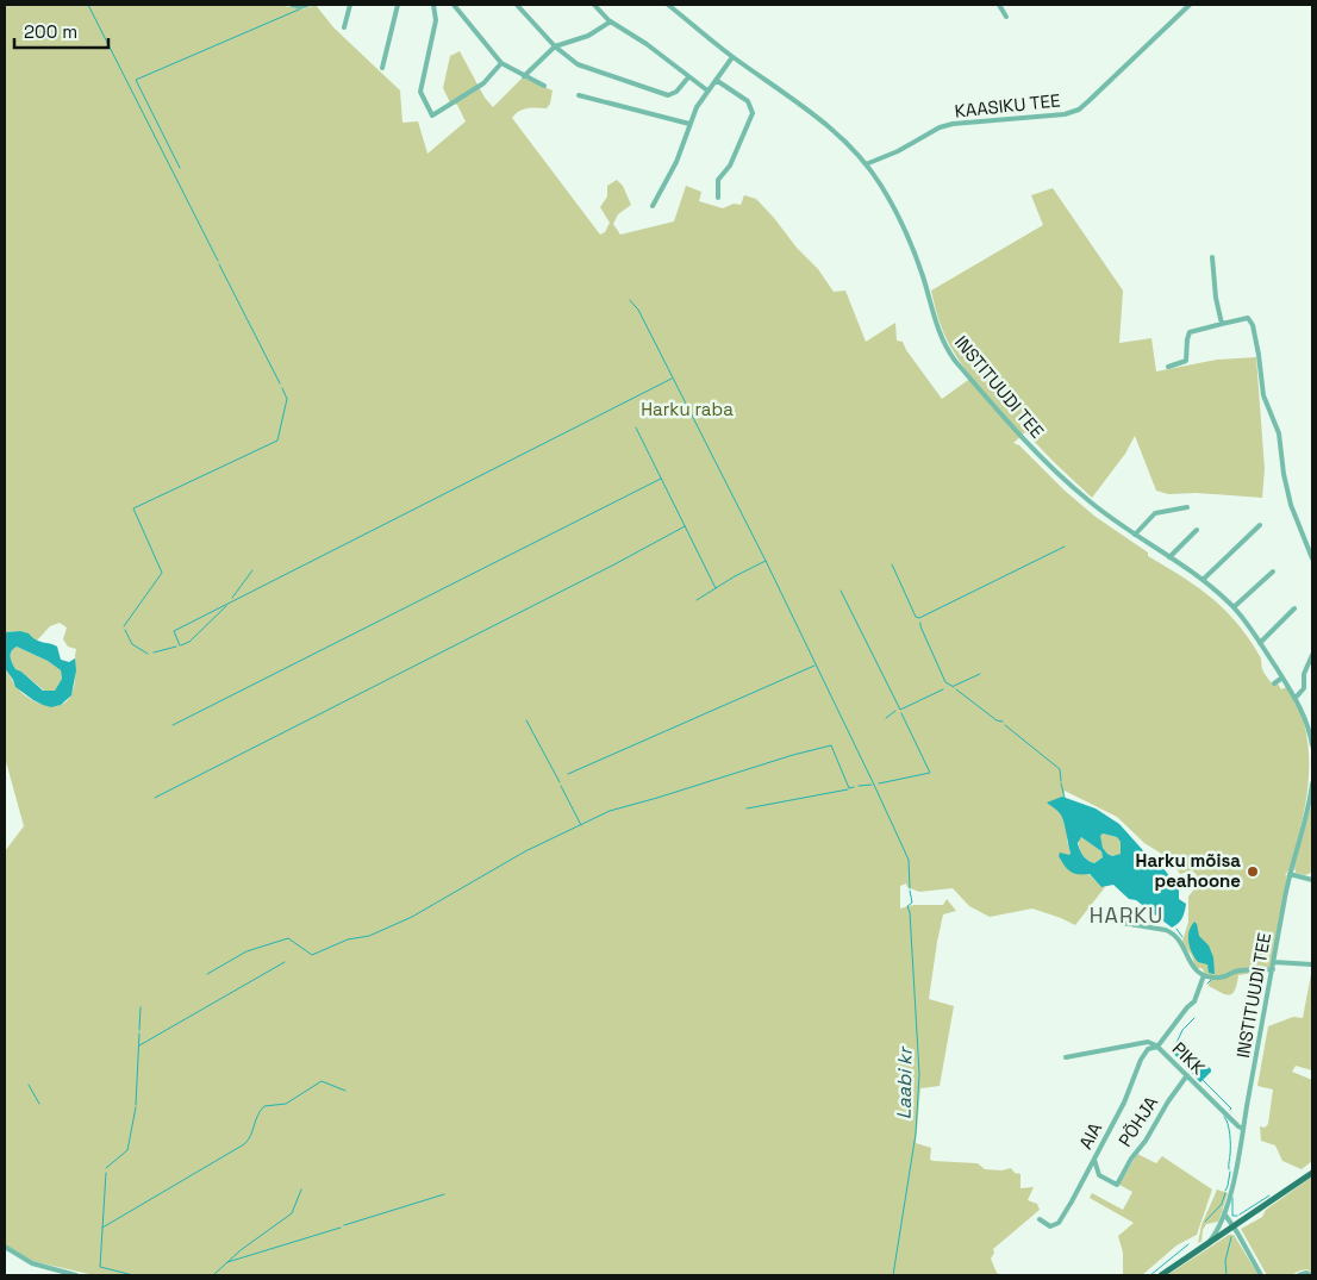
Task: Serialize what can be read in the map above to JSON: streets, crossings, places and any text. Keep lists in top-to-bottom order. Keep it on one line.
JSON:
{"streets":{"street":["KAASIKU TEE","INSTITUUDI TEE","PIKK","PÕHJA","AIA"]},"crossings":[["KAASIKU TEE","INSTITUUDI TEE"],["INSTITUUDI TEE","PIKK"],["PIKK","PÕHJA"],["PIKK","AIA"],["PÕHJA","AIA"]],"districts":["HARKU"],"water":["Laabi kr"],"parks":["Harku raba"],"places":["Harku mõisa peahoone"],"scale_bar":"200 m"}
